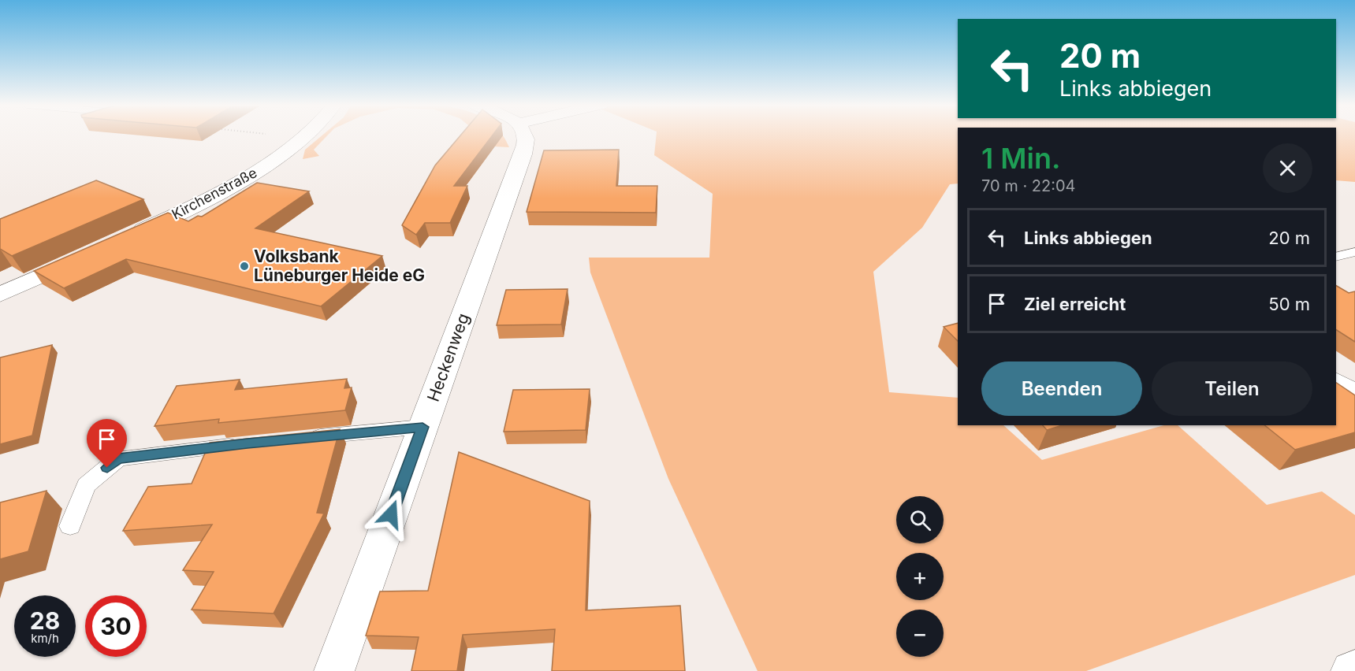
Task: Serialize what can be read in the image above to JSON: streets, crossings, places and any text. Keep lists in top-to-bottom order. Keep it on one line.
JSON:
{"streets":{"street":["Kirchenstraße","Heckenweg"]},"places":["Volksbank Lüneburger Heide eG"],"page":{"turn":["20 m","Links abbiegen"],"heading":["1 Min.","70 m · 22:04"],"list":[{"name":"Links abbiegen","value":"20 m"},{"name":"Ziel erreicht","value":"50 m"}],"buttons":["Beenden","Teilen"],"map_buttons":["+","−"],"speed":"28 km/h","limit":"30"}}
